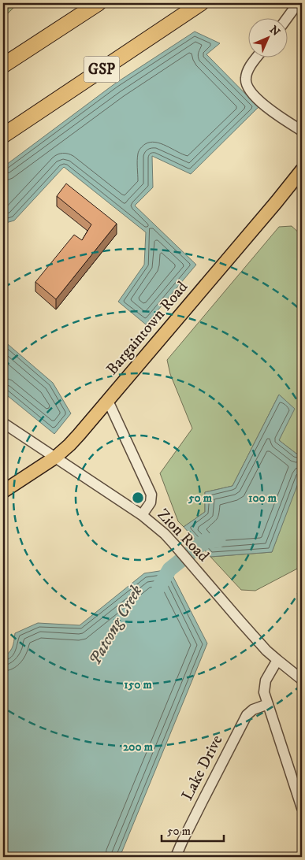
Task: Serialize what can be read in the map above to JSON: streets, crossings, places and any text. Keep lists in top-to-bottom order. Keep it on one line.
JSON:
{"streets":{"highway":["GSP"],"main road":["Bargaintown Road"],"street":["Zion Road","Lake Drive"]},"crossings":[["Bargaintown Road","Zion Road"]],"water":["Patcong Creek"],"scale_bar":"50 m","north":"top right","rings":["50 m","100 m","150 m","200 m"]}
